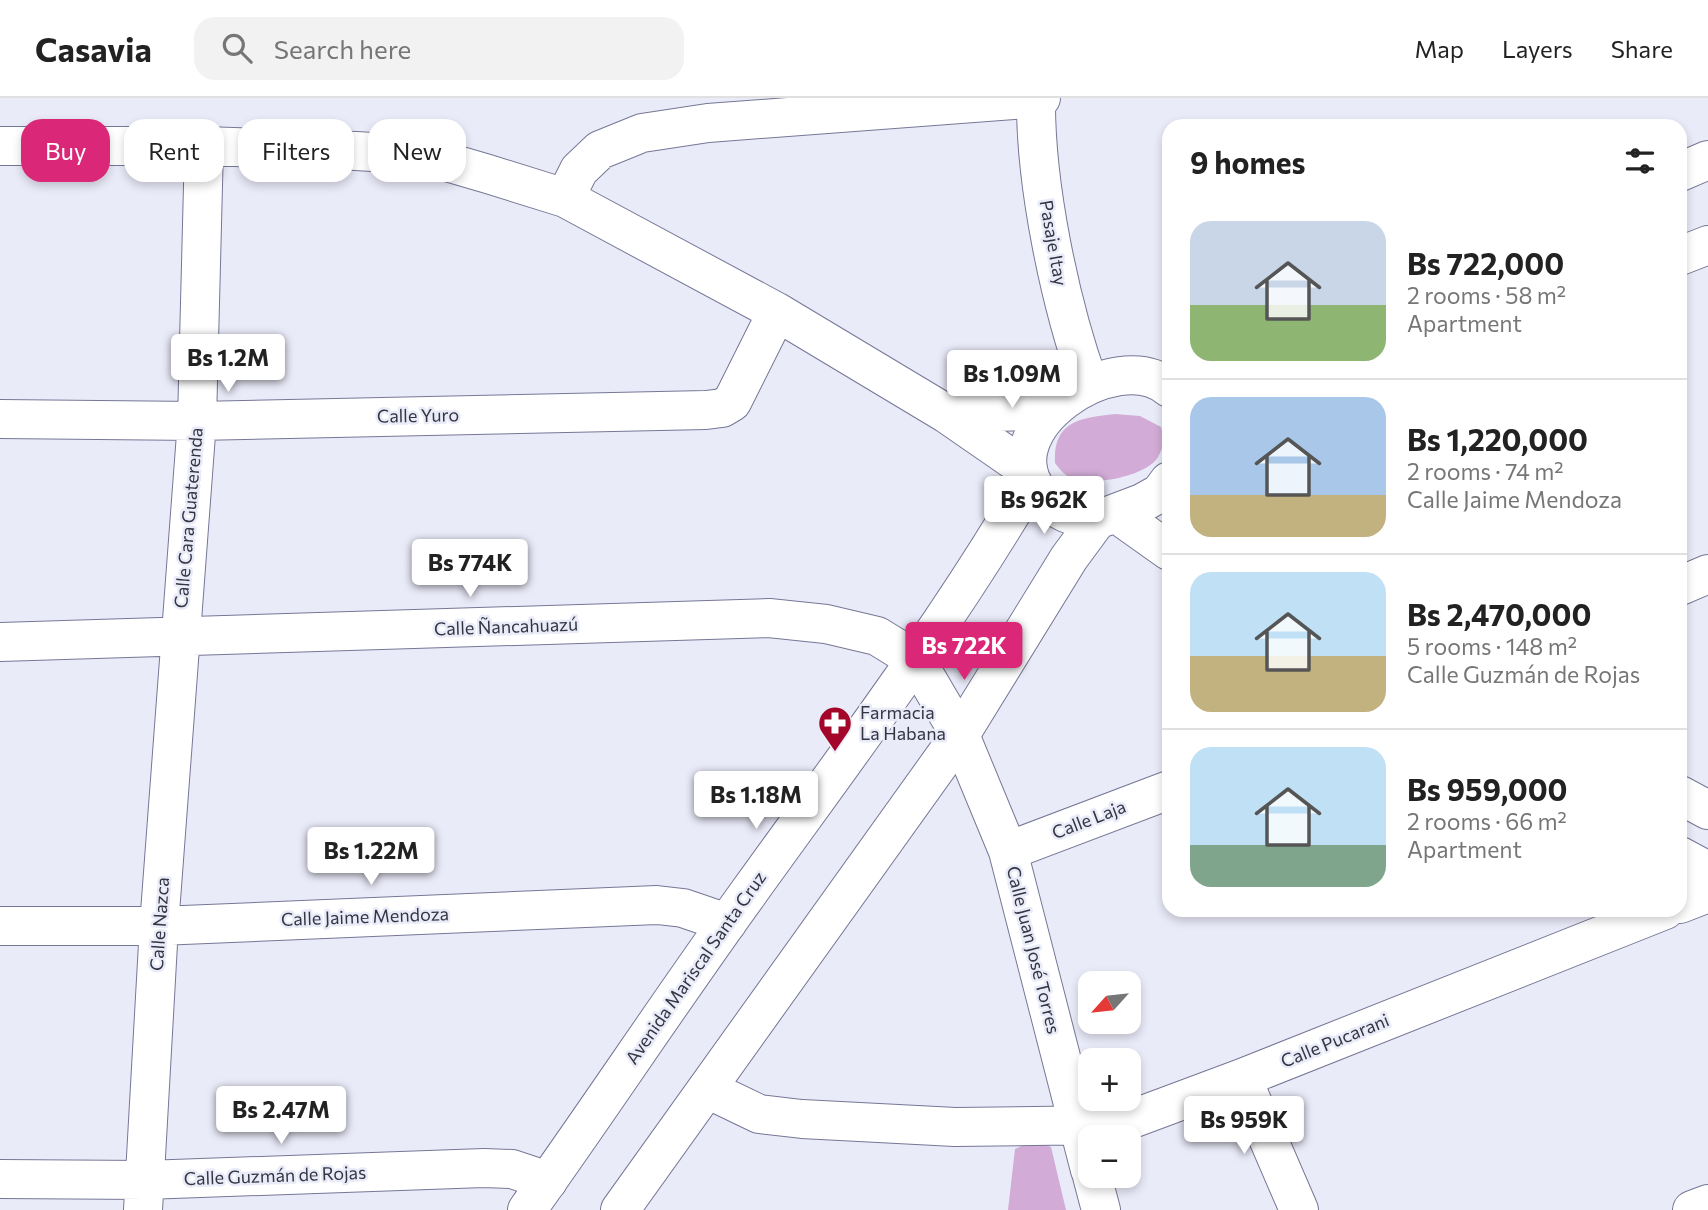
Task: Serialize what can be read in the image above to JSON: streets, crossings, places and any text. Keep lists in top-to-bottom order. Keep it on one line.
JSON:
{"streets":{"street":["Pasaje Itay","Calle Yuro","Calle Cara Guaterenda","Calle Ñancahuazú","Calle Laja","Calle Jaime Mendoza","Calle Nazca","Calle Juan José Torres","Avenida Mariscal Santa Cruz","Calle Pucarani","Calle Guzmán de Rojas"]},"crossings":[["Pasaje Itay","Avenida Mariscal Santa Cruz"],["Calle Yuro","Calle Cara Guaterenda"],["Calle Cara Guaterenda","Calle Ñancahuazú"],["Calle Cara Guaterenda","Calle Nazca"],["Calle Ñancahuazú","Calle Nazca"],["Calle Ñancahuazú","Calle Juan José Torres"],["Calle Ñancahuazú","Avenida Mariscal Santa Cruz"],["Calle Laja","Calle Juan José Torres"],["Calle Jaime Mendoza","Calle Nazca"],["Calle Jaime Mendoza","Avenida Mariscal Santa Cruz"],["Calle Nazca","Calle Guzmán de Rojas"],["Avenida Mariscal Santa Cruz","Calle Guzmán de Rojas"]],"places":{"pharmacy":["Farmacia La Habana"]},"north":"bottom left","page":{"header":"Casavia","search":"Search here","nav":["Map","Layers","Share"],"chip":["Buy","Rent","Filters","New"],"heading":"9 homes","list":[{"name":"Bs 722,000","note":"2 rooms · 58 m² · Apartment"},{"name":"Bs 1,220,000","note":"2 rooms · 74 m² · Calle Jaime Mendoza"},{"name":"Bs 2,470,000","note":"5 rooms · 148 m² · Calle Guzmán de Rojas"},{"name":"Bs 959,000","note":"2 rooms · 66 m² · Apartment"}],"price":["Bs 1.2M","Bs 1.09M","Bs 962K","Bs 774K","Bs 722K","Bs 1.18M","Bs 1.22M","Bs 2.47M","Bs 959K"],"map_buttons":["+","−"]}}
